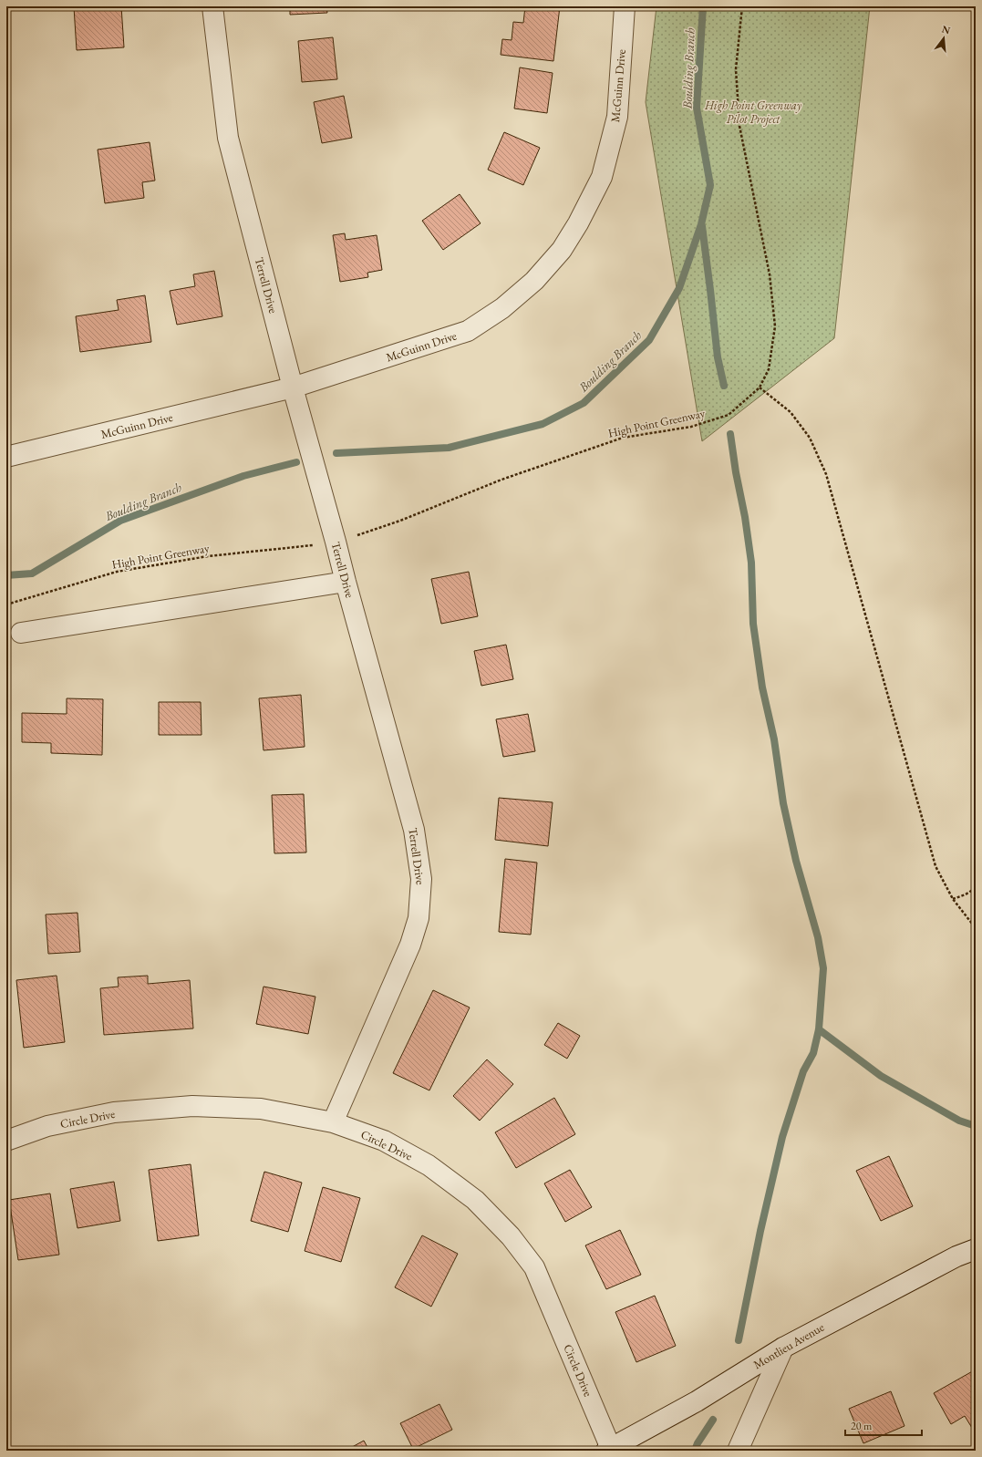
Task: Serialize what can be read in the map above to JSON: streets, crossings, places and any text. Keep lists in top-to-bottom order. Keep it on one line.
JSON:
{"streets":{"street":["McGuinn Drive","Terrell Drive","Circle Drive","Montlieu Avenue"],"path":["High Point Greenway"]},"crossings":[["McGuinn Drive","Terrell Drive"],["Terrell Drive","Circle Drive"],["Circle Drive","Montlieu Avenue"]],"water":["Boulding Branch"],"parks":["High Point Greenway Pilot Project"],"scale_bar":"20 m","north":"top"}
